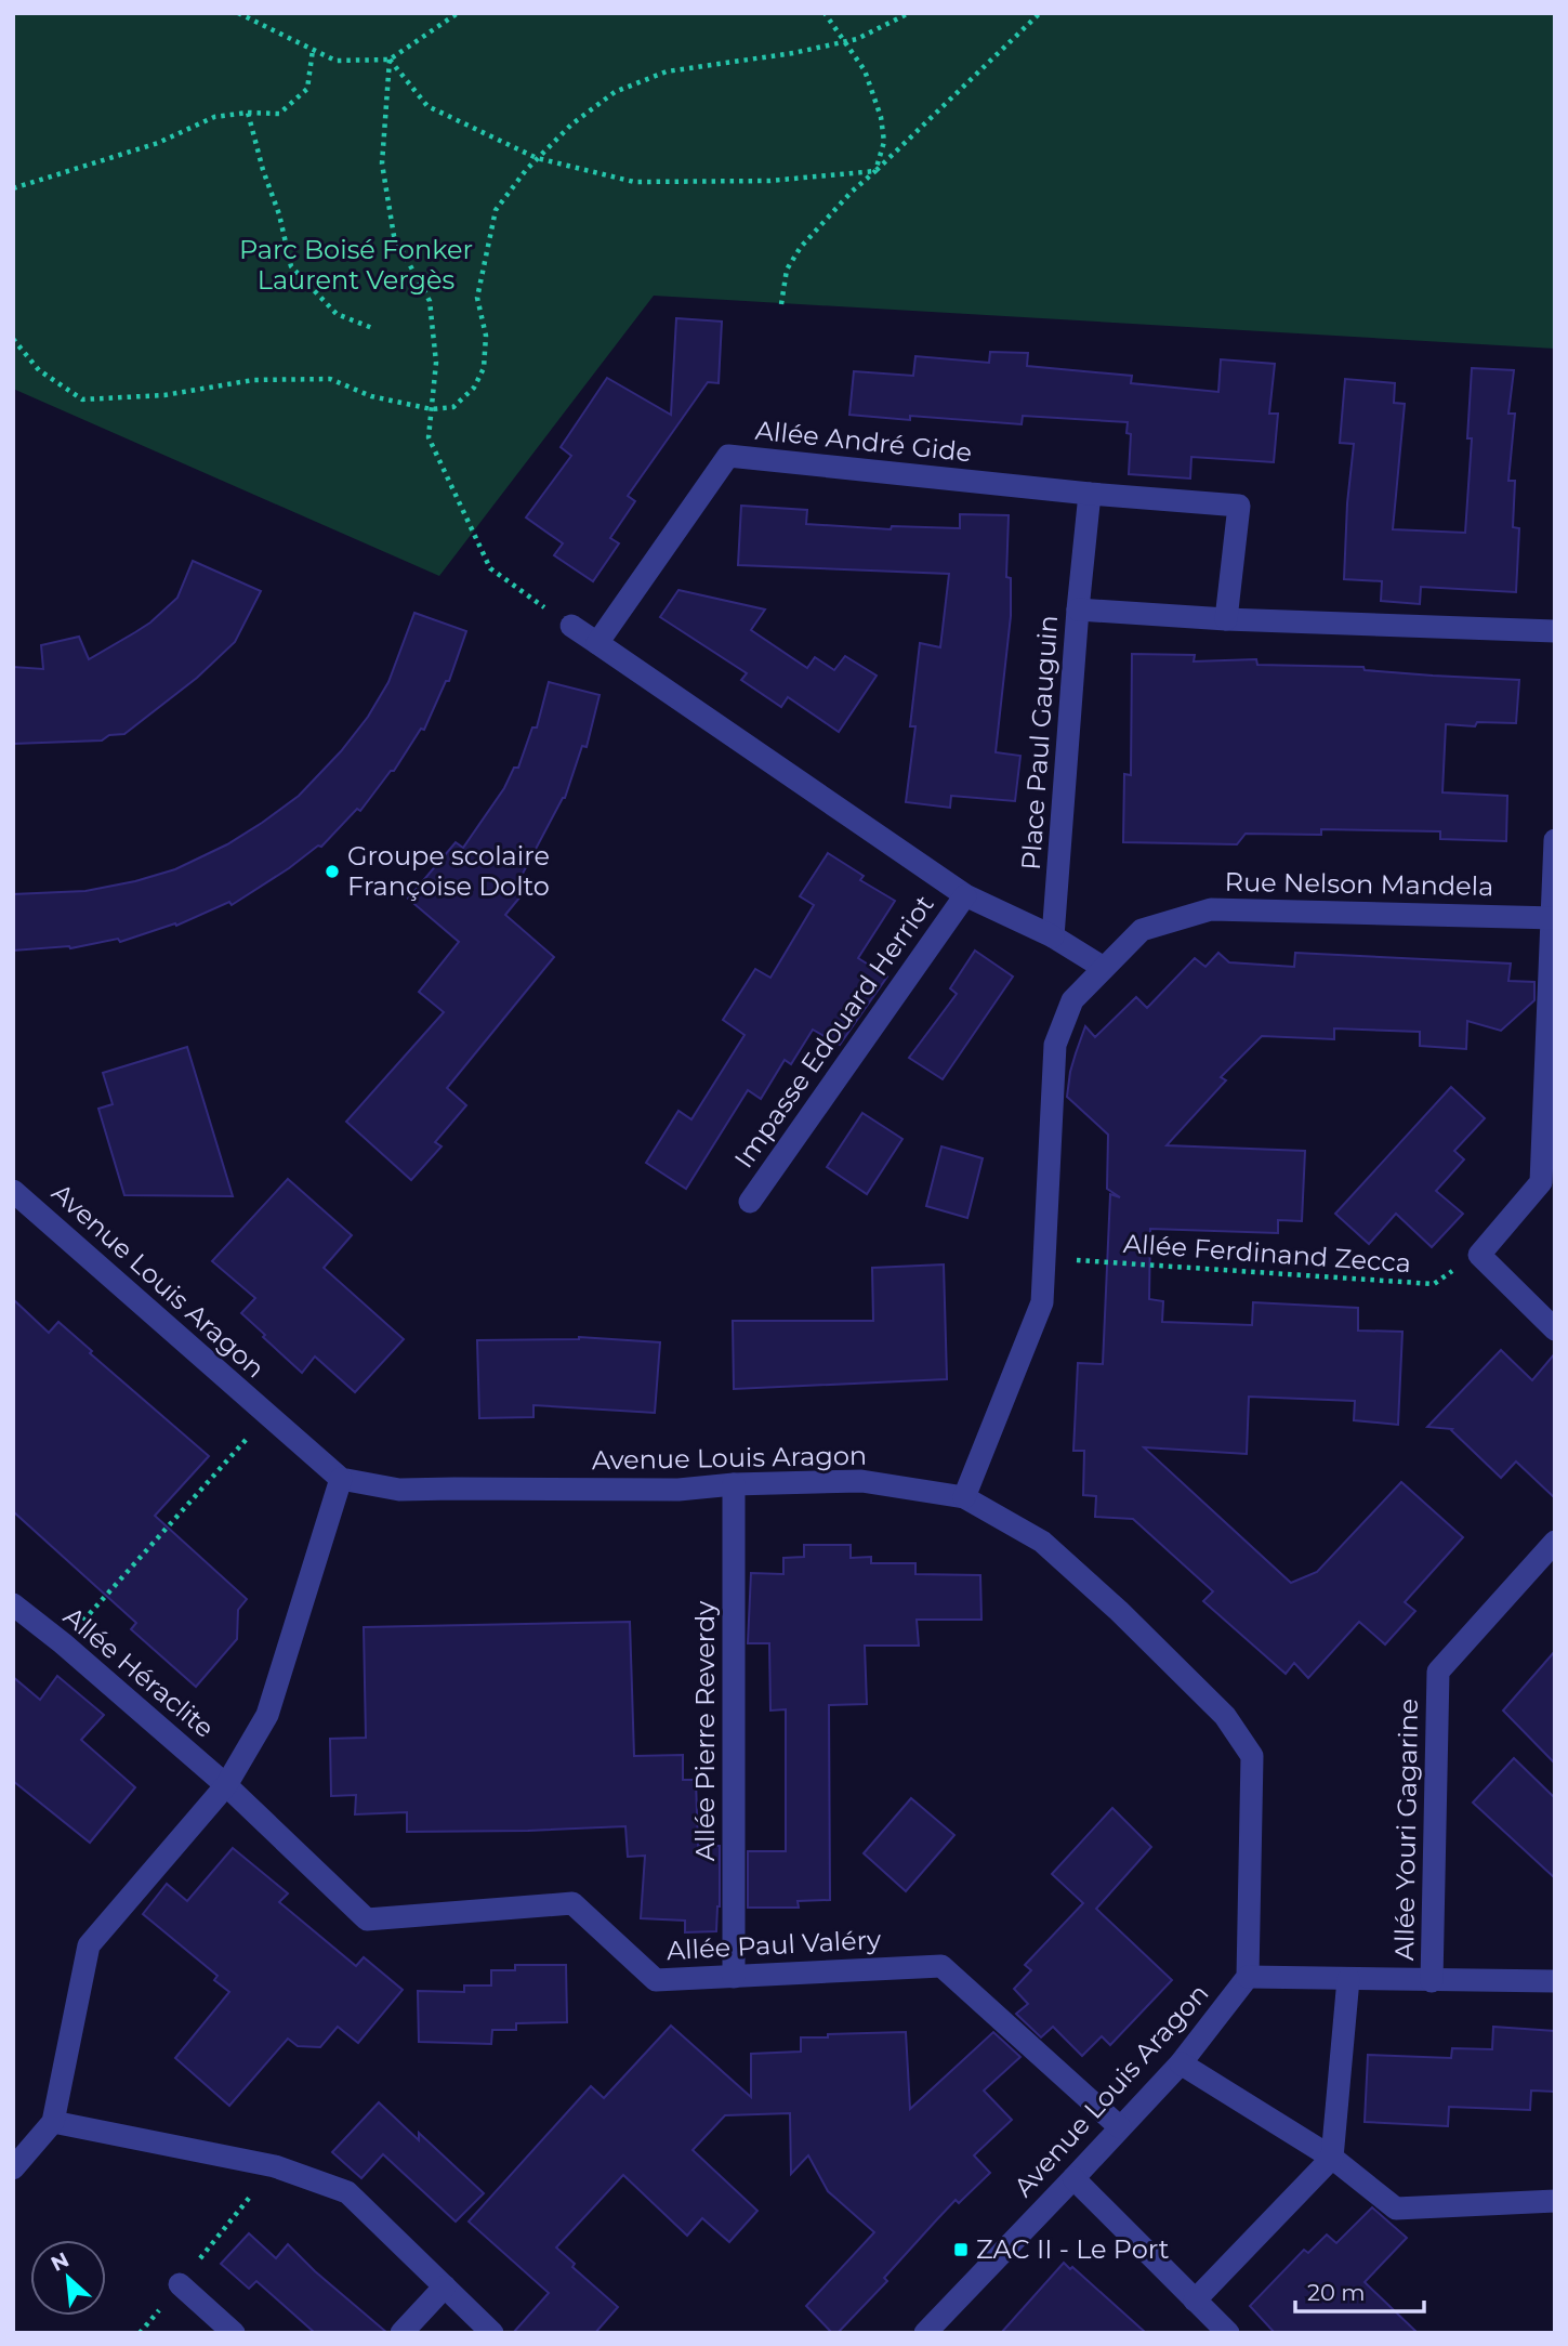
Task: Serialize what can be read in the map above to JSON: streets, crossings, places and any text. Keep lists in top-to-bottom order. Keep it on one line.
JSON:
{"streets":{"street":["Allée André Gide","Place Paul Gauguin","Rue Nelson Mandela","Impasse Edouard Herriot","Avenue Louis Aragon","Allée Héraclite","Allée Pierre Reverdy","Allée Youri Gagarine","Allée Paul Valéry"],"path":["Allée Ferdinand Zecca"]},"crossings":[["Allée André Gide","Place Paul Gauguin"],["Rue Nelson Mandela","Allée Ferdinand Zecca"],["Rue Nelson Mandela","Avenue Louis Aragon"],["Avenue Louis Aragon","Allée Pierre Reverdy"],["Avenue Louis Aragon","Allée Paul Valéry"],["Allée Héraclite","Allée Paul Valéry"],["Allée Pierre Reverdy","Allée Paul Valéry"]],"parks":["Parc Boisé Fonker Laurent Vergès"],"places":{"other":["Groupe scolaire Françoise Dolto"],"transit":["ZAC II - Le Port"]},"scale_bar":"20 m","north":"top left"}
